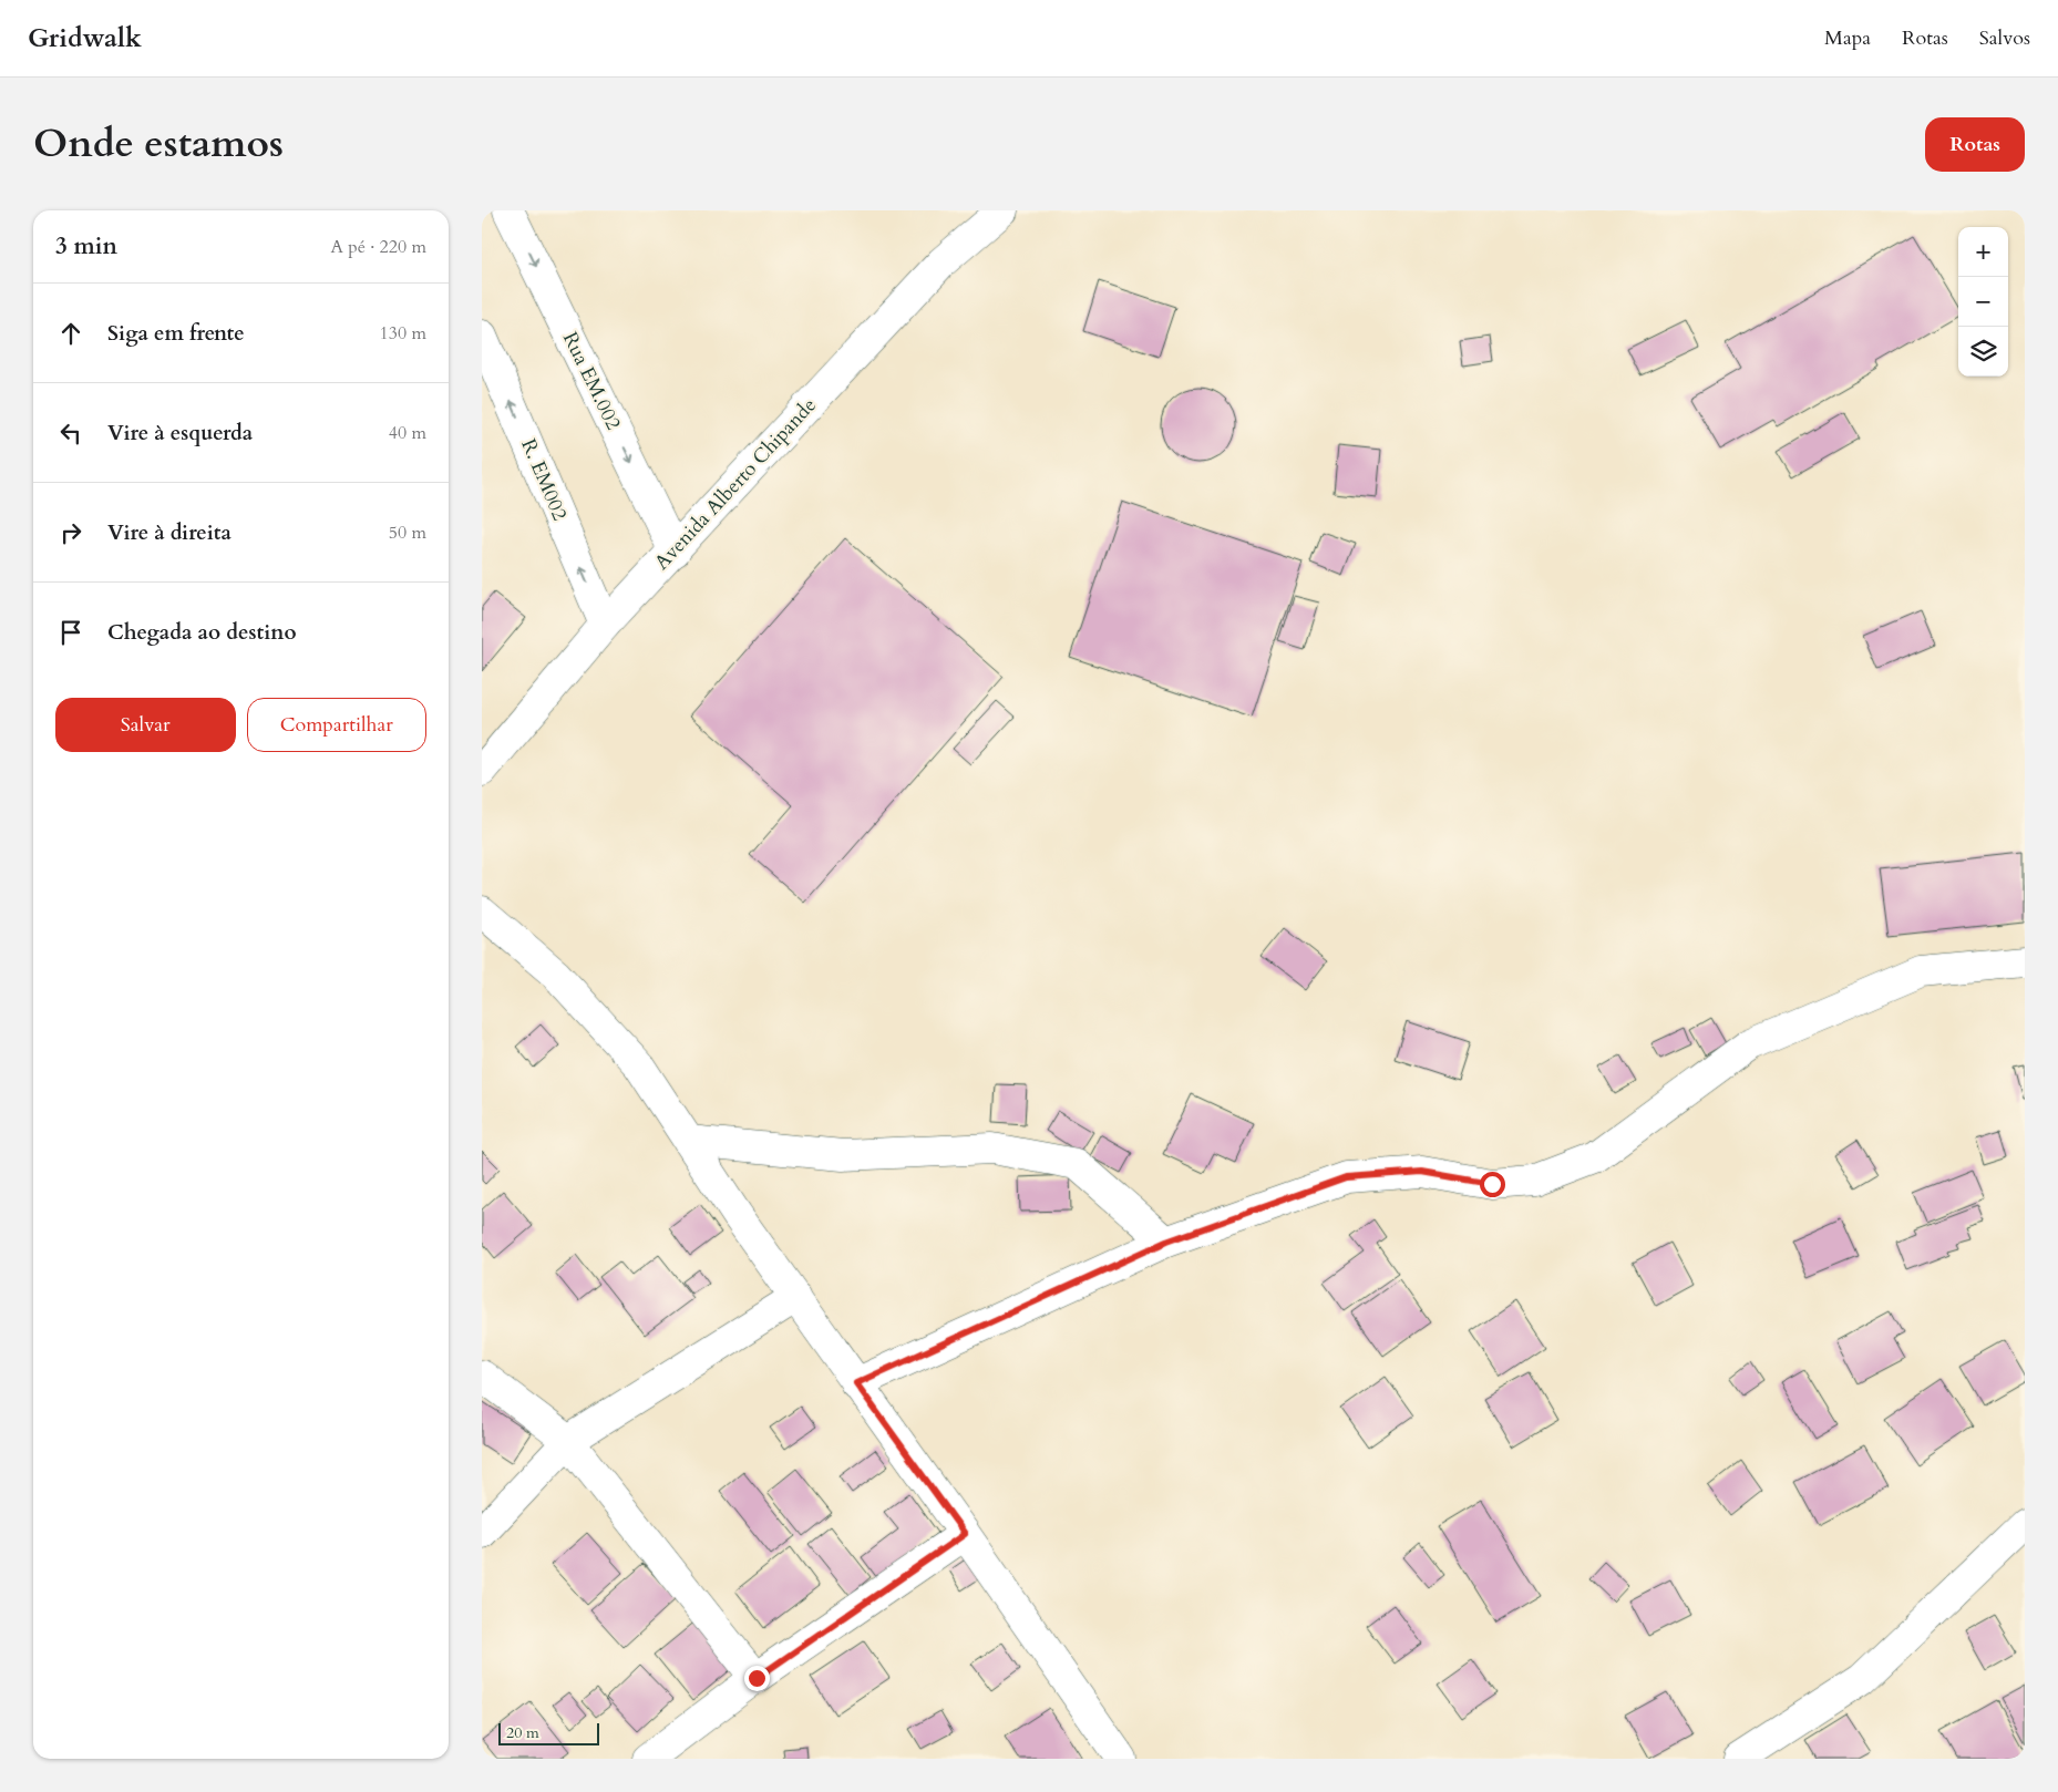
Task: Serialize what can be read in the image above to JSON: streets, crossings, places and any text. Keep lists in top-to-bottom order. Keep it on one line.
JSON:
{"streets":{"street":["Rua EM.002","R. EM002","Avenida Alberto Chipande"]},"crossings":[["Rua EM.002","Avenida Alberto Chipande"],["R. EM002","Avenida Alberto Chipande"]],"one_way":["Rua EM.002","R. EM002"],"scale_bar":"20 m","page":{"header":"Gridwalk","nav":["Mapa","Rotas","Salvos"],"title":"Onde estamos","buttons":["Rotas",["Salvar","Compartilhar"]],"heading":["3 min","A pé · 220 m"],"map_buttons":["+","−"],"list":[["Siga em frente","130 m"],["Vire à esquerda","40 m"],["Vire à direita","50 m"],"Chegada ao destino"],"scale":"20 m"}}
